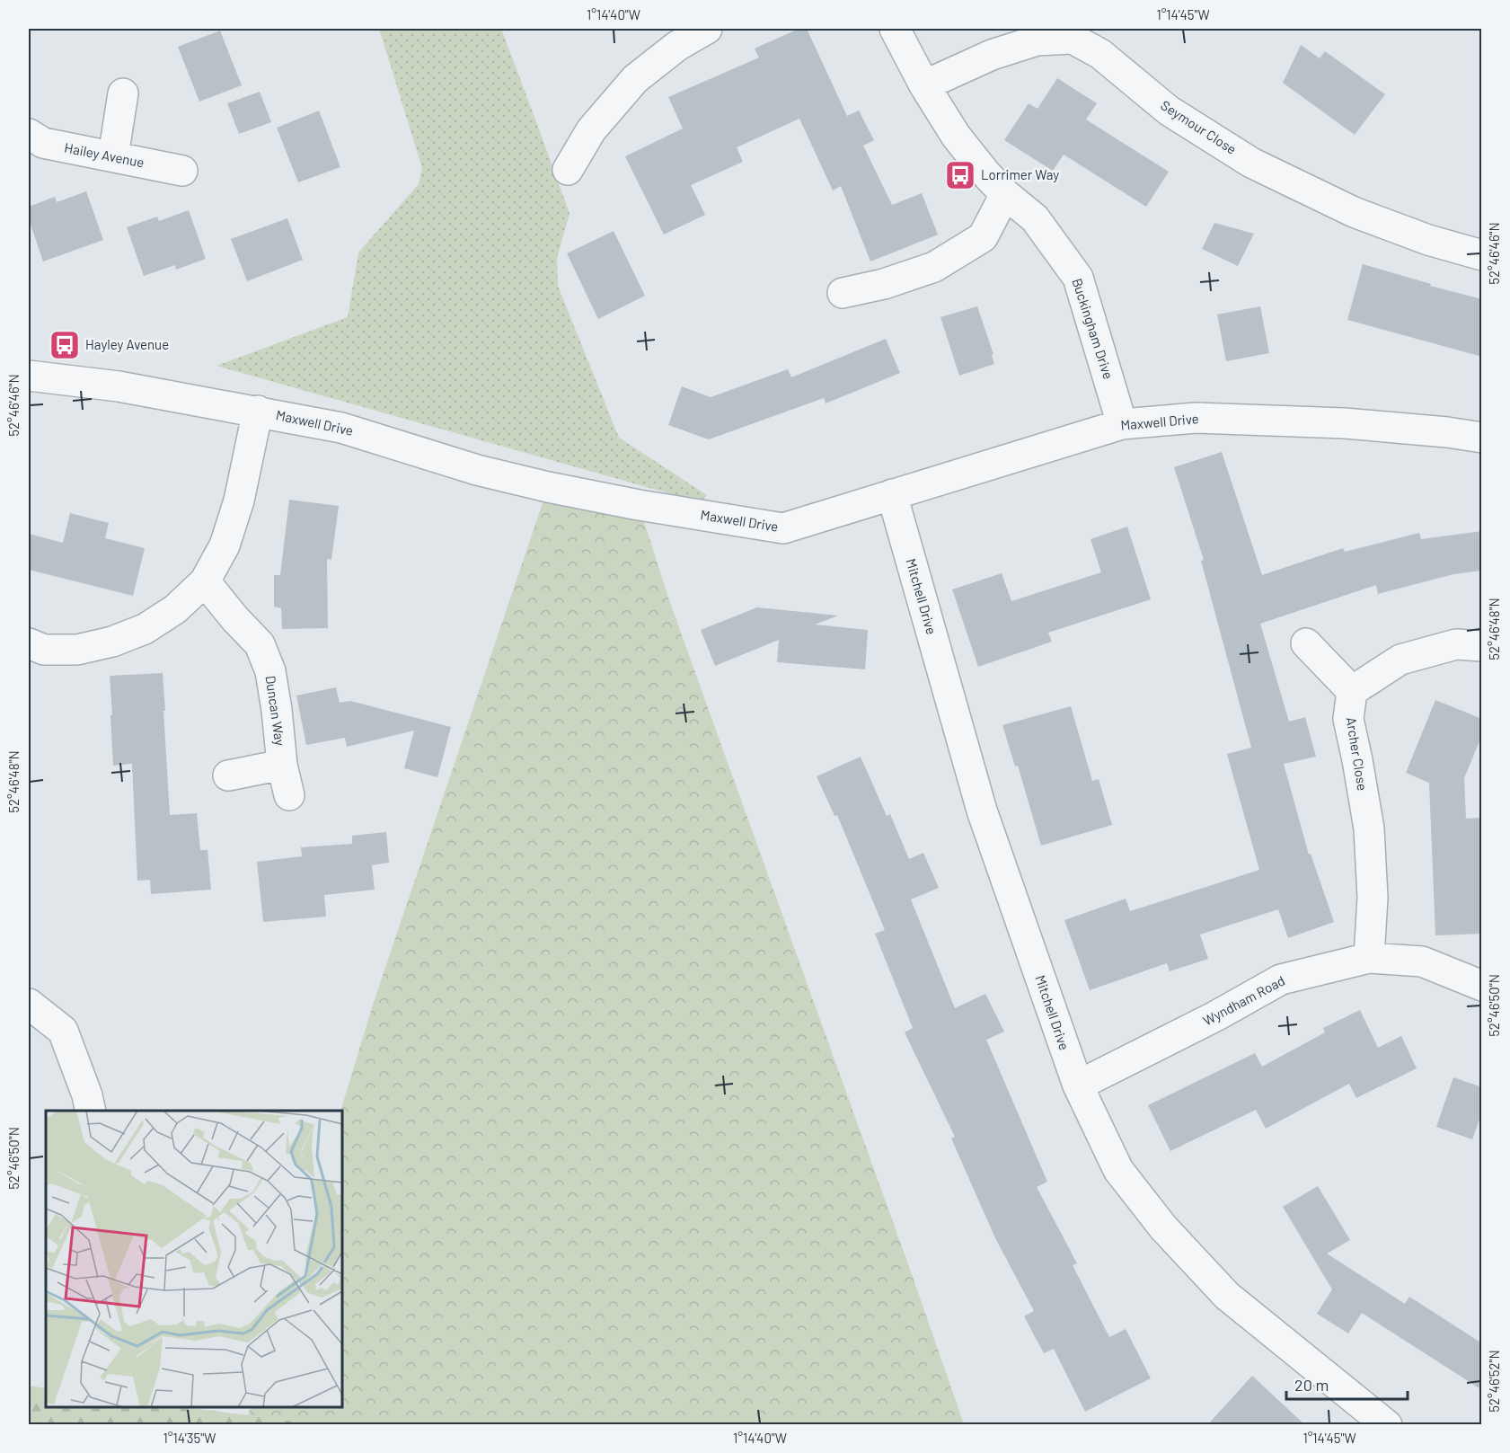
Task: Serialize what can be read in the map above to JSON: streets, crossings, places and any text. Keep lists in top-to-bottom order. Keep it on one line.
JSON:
{"streets":{"street":["Seymour Close","Hailey Avenue","Buckingham Drive","Maxwell Drive","Mitchell Drive","Duncan Way","Archer Close","Wyndham Road"]},"crossings":[["Seymour Close","Buckingham Drive"],["Buckingham Drive","Maxwell Drive"],["Maxwell Drive","Mitchell Drive"],["Mitchell Drive","Wyndham Road"],["Archer Close","Wyndham Road"]],"places":{"bus stop":["Lorrimer Way","Hayley Avenue"]},"scale_bar":"20 m","coordinates":["1°14'40\"W","1°14'45\"W","52°46'46\"N","52°46'48\"N","52°46'50\"N","52°46'52\"N","1°14'35\"W"]}
